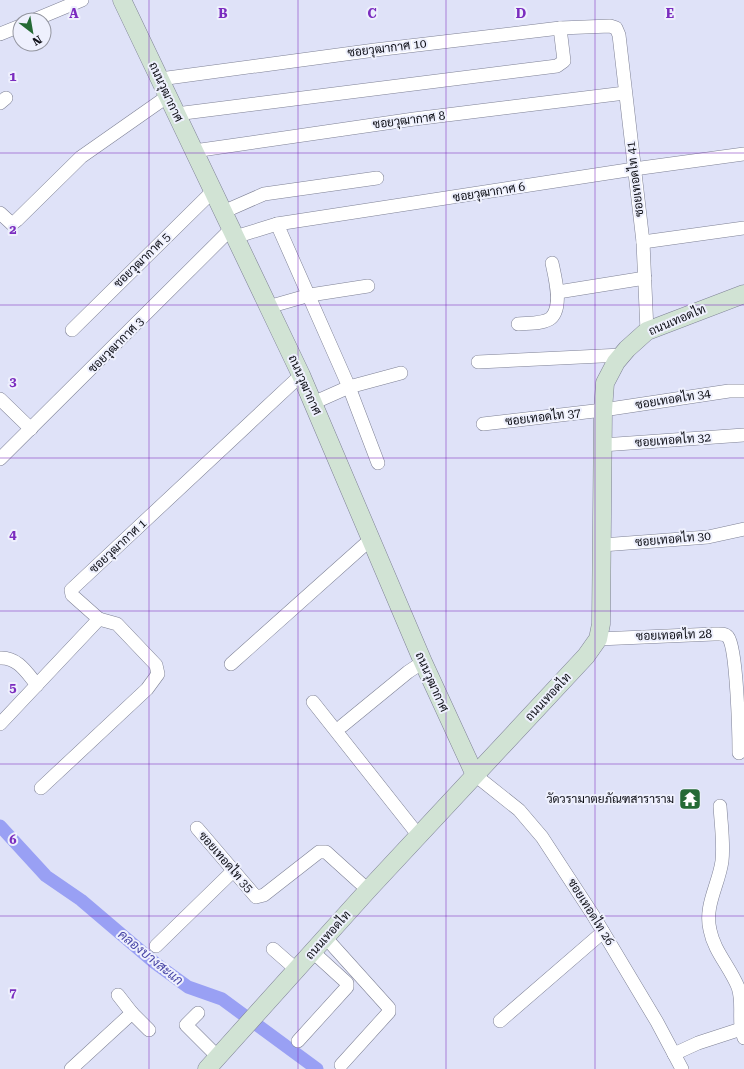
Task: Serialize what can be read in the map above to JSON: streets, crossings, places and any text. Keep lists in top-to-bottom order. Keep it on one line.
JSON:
{"streets":{"main road":["ถนนวุฒากาศ","ถนนเทอดไท"],"street":["ซอยวุฒากาศ 10","ซอยวุฒากาศ 8","ซอยเทอดไท 41","ซอยวุฒากาศ 6","ซอยวุฒากาศ 5","ซอยวุฒากาศ 3","ซอยเทอดไท 34","ซอยเทอดไท 37","ซอยเทอดไท 32","ซอยเทอดไท 30","ซอยวุฒากาศ 1","ซอยเทอดไท 28","ซอยเทอดไท 35","ซอยเทอดไท 26"]},"crossings":[["ซอยวุฒากาศ 10","ถนนวุฒากาศ"],["ซอยวุฒากาศ 10","ซอยเทอดไท 41"],["ถนนวุฒากาศ","ซอยวุฒากาศ 8"],["ถนนวุฒากาศ","ซอยวุฒากาศ 6"],["ถนนวุฒากาศ","ซอยวุฒากาศ 5"],["ถนนวุฒากาศ","ถนนเทอดไท"],["ถนนวุฒากาศ","ซอยวุฒากาศ 3"],["ถนนวุฒากาศ","ซอยวุฒากาศ 1"],["ถนนวุฒากาศ","ซอยเทอดไท 26"],["ซอยวุฒากาศ 8","ซอยเทอดไท 41"],["ซอยเทอดไท 41","ซอยวุฒากาศ 6"],["ซอยเทอดไท 41","ถนนเทอดไท"],["ซอยวุฒากาศ 6","ซอยวุฒากาศ 3"],["ถนนเทอดไท","ซอยเทอดไท 34"],["ถนนเทอดไท","ซอยเทอดไท 37"],["ถนนเทอดไท","ซอยเทอดไท 32"],["ถนนเทอดไท","ซอยเทอดไท 30"],["ถนนเทอดไท","ซอยเทอดไท 28"],["ถนนเทอดไท","ซอยเทอดไท 35"],["ถนนเทอดไท","ซอยเทอดไท 26"],["ซอยเทอดไท 34","ซอยเทอดไท 37"]],"water":["คลองบางสะแก"],"places":{"temple":["วัดวรามาตยภัณฑสาราราม"]},"north":"bottom right","grid":{"columns":["A","B","C","D","E"],"rows":["1","2","3","4","5","6","7"]}}
